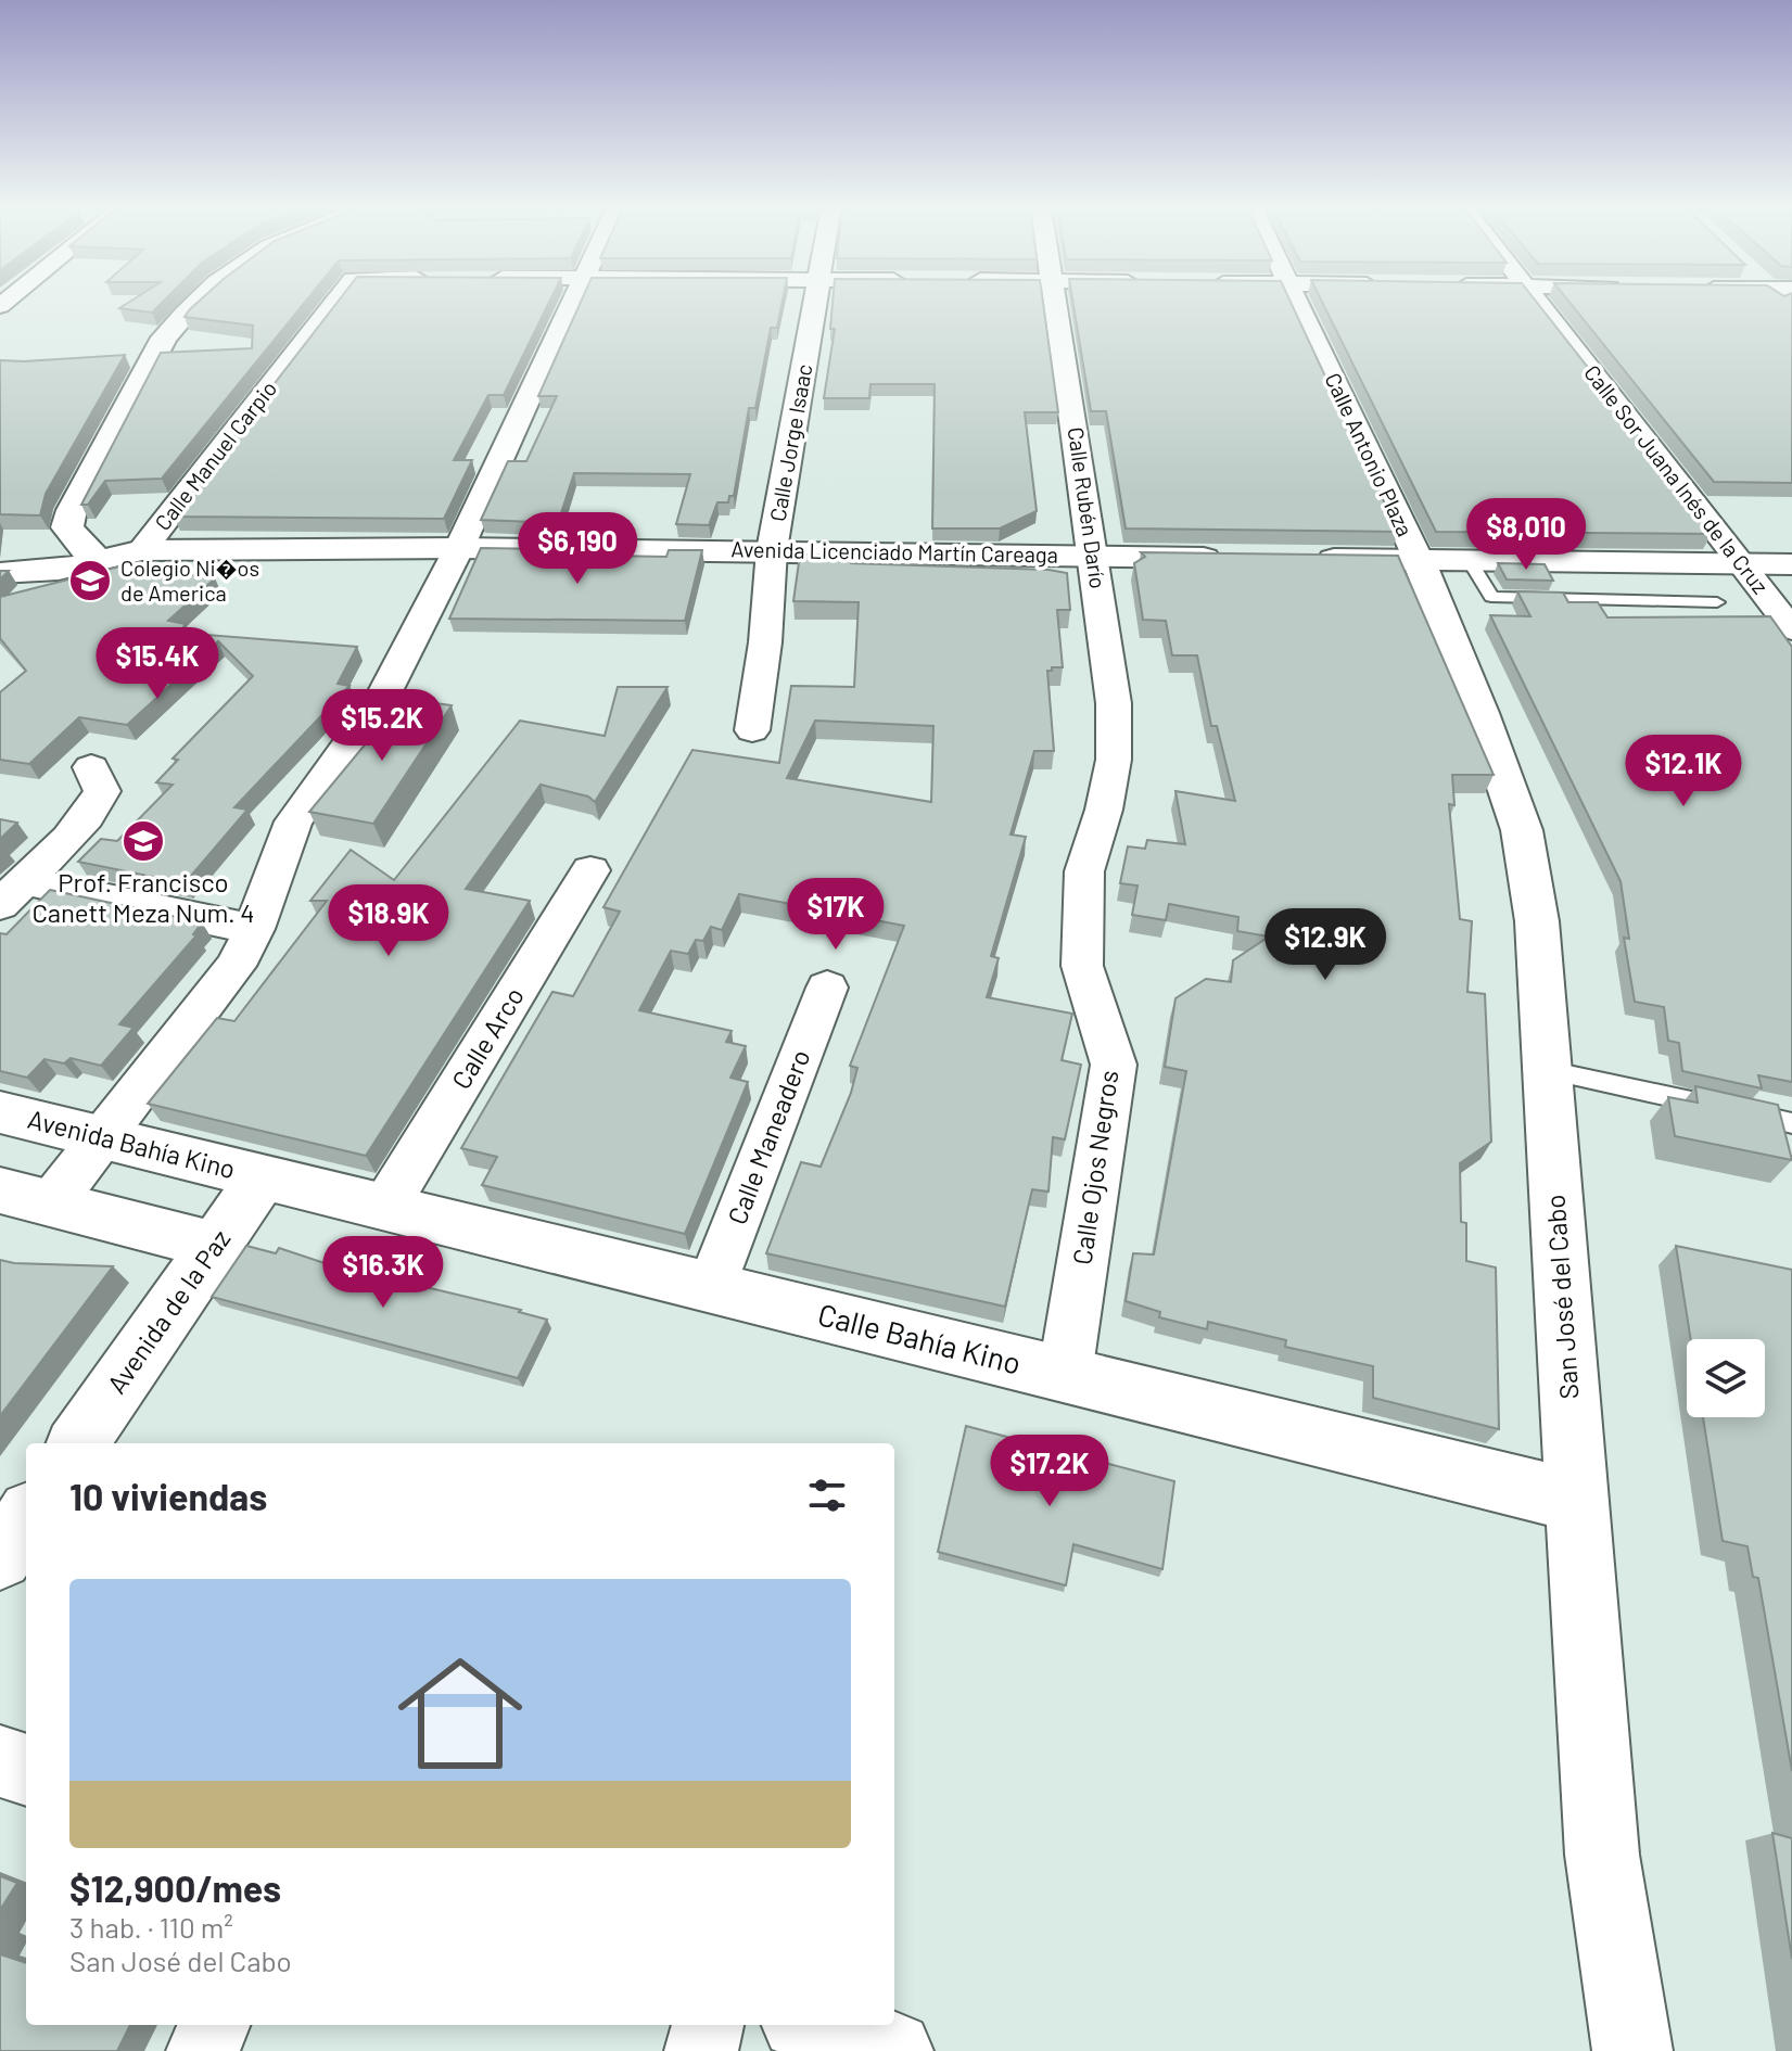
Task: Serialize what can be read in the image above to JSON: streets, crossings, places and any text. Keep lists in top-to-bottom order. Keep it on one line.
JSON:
{"streets":{"street":["Calle Jorge Isaac","Calle Antonio Plaza","Calle Manuel Carpio","Calle Sor Juana Inés de la Cruz","Calle Rubén Darío","Avenida Licenciado Martín Careaga","Calle Arco","Calle Maneadero","Avenida Bahía Kino","Calle Ojos Negros","San José del Cabo","Avenida de la Paz","Calle Bahía Kino"]},"crossings":[["Calle Jorge Isaac","Avenida Licenciado Martín Careaga"],["Calle Antonio Plaza","San José del Cabo"],["Calle Manuel Carpio","Avenida Licenciado Martín Careaga"],["Calle Rubén Darío","Avenida Licenciado Martín Careaga"],["Calle Rubén Darío","Calle Ojos Negros"],["Calle Arco","Calle Bahía Kino"],["Calle Maneadero","Calle Bahía Kino"],["Avenida Bahía Kino","Avenida de la Paz"],["Avenida Bahía Kino","Calle Bahía Kino"],["Calle Ojos Negros","Calle Bahía Kino"],["San José del Cabo","Calle Bahía Kino"],["Avenida de la Paz","Calle Bahía Kino"]],"places":{"school or university":["Colegio Ni�os de America","Prof. Francisco Canett Meza Num. 4"]},"page":{"price":["$8,010","$6,190","$15.4K","$15.2K","$12.1K","$17K","$18.9K","$12.9K","$16.3K","$17.2K"],"heading":"10 viviendas","list":[{"name":"$12,900/mes","note":"3 hab. · 110 m² · San José del Cabo"}]}}
